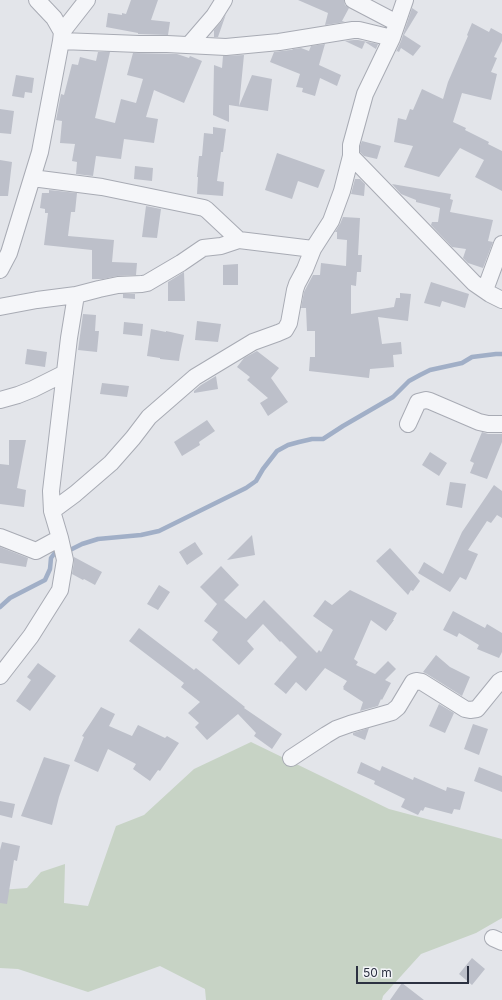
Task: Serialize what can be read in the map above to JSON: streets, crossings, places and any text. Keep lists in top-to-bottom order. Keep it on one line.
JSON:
{"scale_bar":"50 m"}
